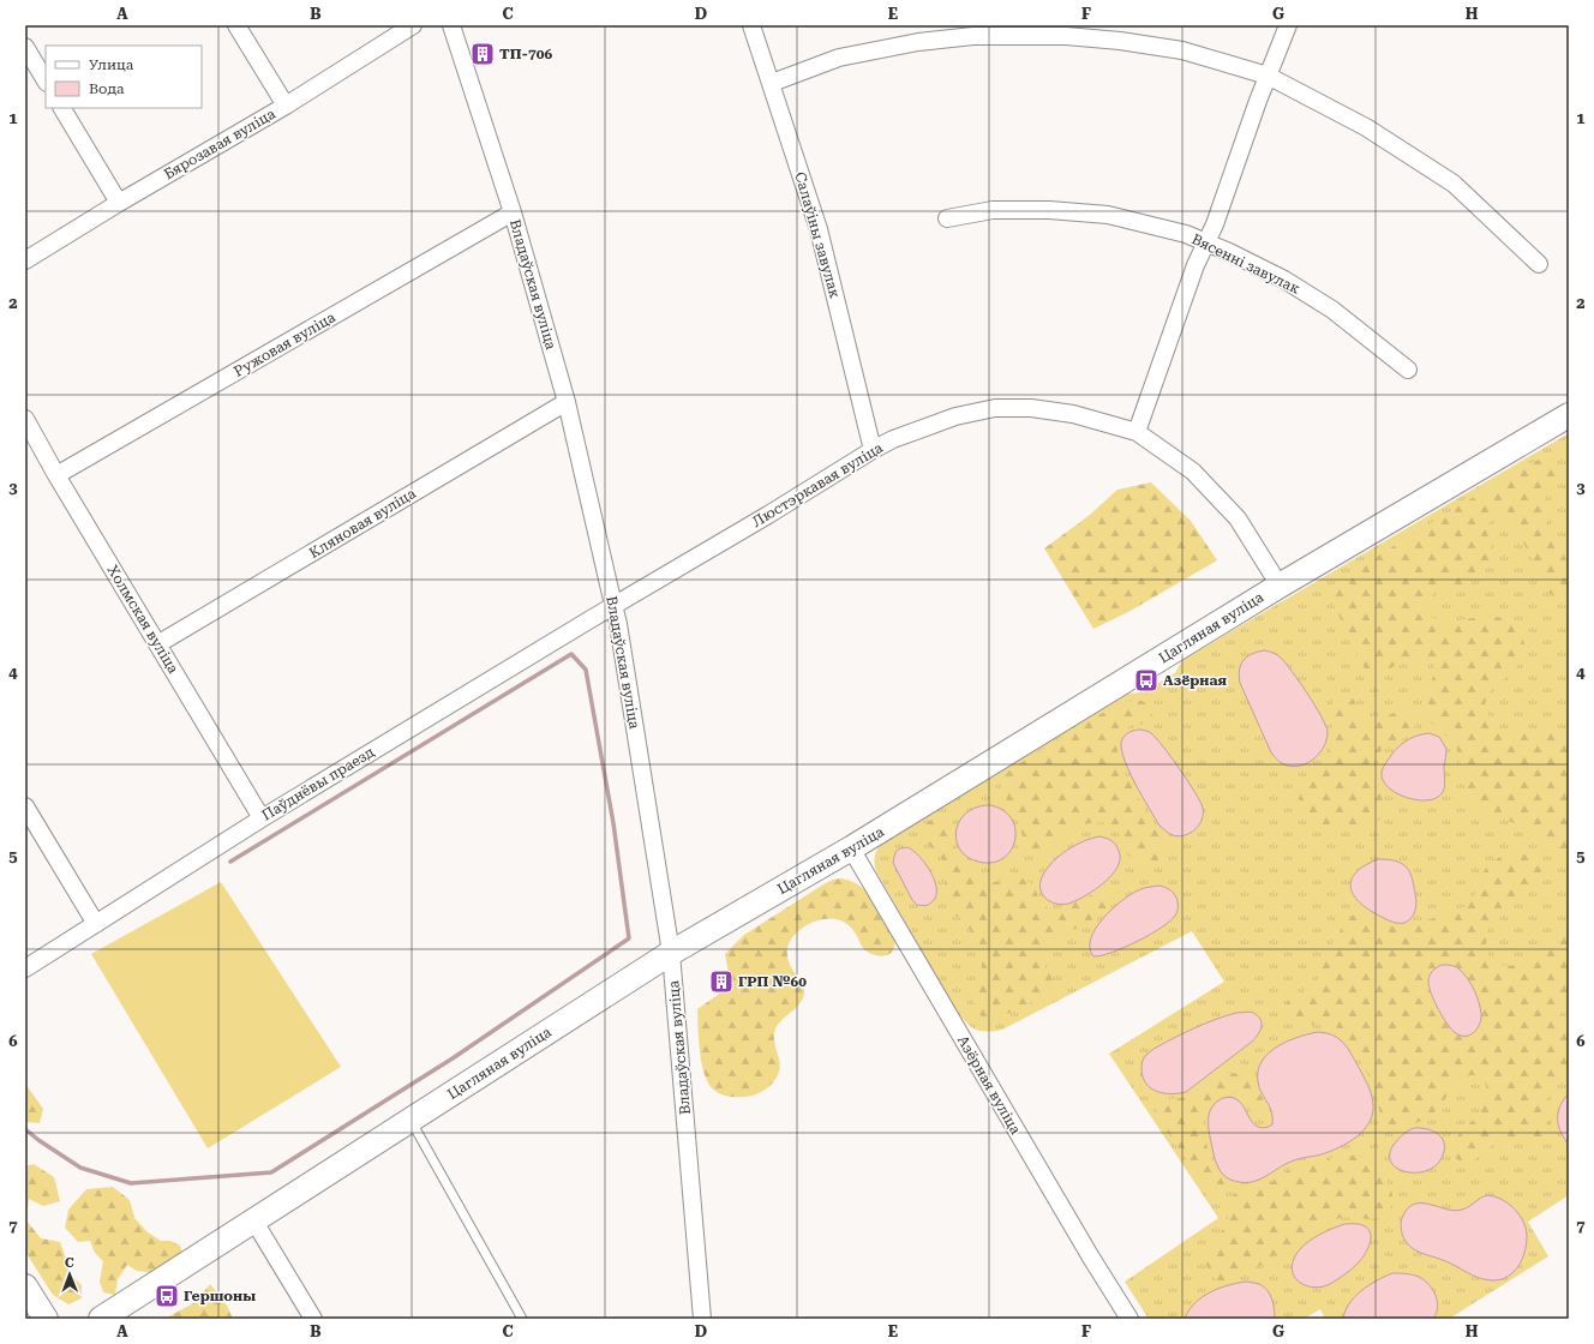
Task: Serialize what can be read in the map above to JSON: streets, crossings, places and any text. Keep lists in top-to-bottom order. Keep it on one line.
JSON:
{"streets":{"street":["Бярозавая вуліца","Салаўіны завулак","Вясенні завулак","Владаўская вуліца","Ружовая вуліца","Люстэркавая вуліца","Кляновая вуліца","Холмская вуліца","Цагляная вуліца","Паўднёвы праезд","Азёрная вуліца"]},"crossings":[["Салаўіны завулак","Люстэркавая вуліца"],["Владаўская вуліца","Ружовая вуліца"],["Владаўская вуліца","Люстэркавая вуліца"],["Владаўская вуліца","Кляновая вуліца"],["Владаўская вуліца","Цагляная вуліца"],["Владаўская вуліца","Паўднёвы праезд"],["Ружовая вуліца","Холмская вуліца"],["Люстэркавая вуліца","Цагляная вуліца"],["Люстэркавая вуліца","Паўднёвы праезд"],["Кляновая вуліца","Холмская вуліца"],["Холмская вуліца","Паўднёвы праезд"],["Цагляная вуліца","Азёрная вуліца"]],"places":{"building":["ТП-706","ГРП №60"],"bus stop":["Азёрная","Гершоны"]},"legend":["Улица","Вода"],"north":"top","grid":{"columns":["A","B","C","D","E","F","G","H"],"rows":["1","2","3","4","5","6","7"]}}
